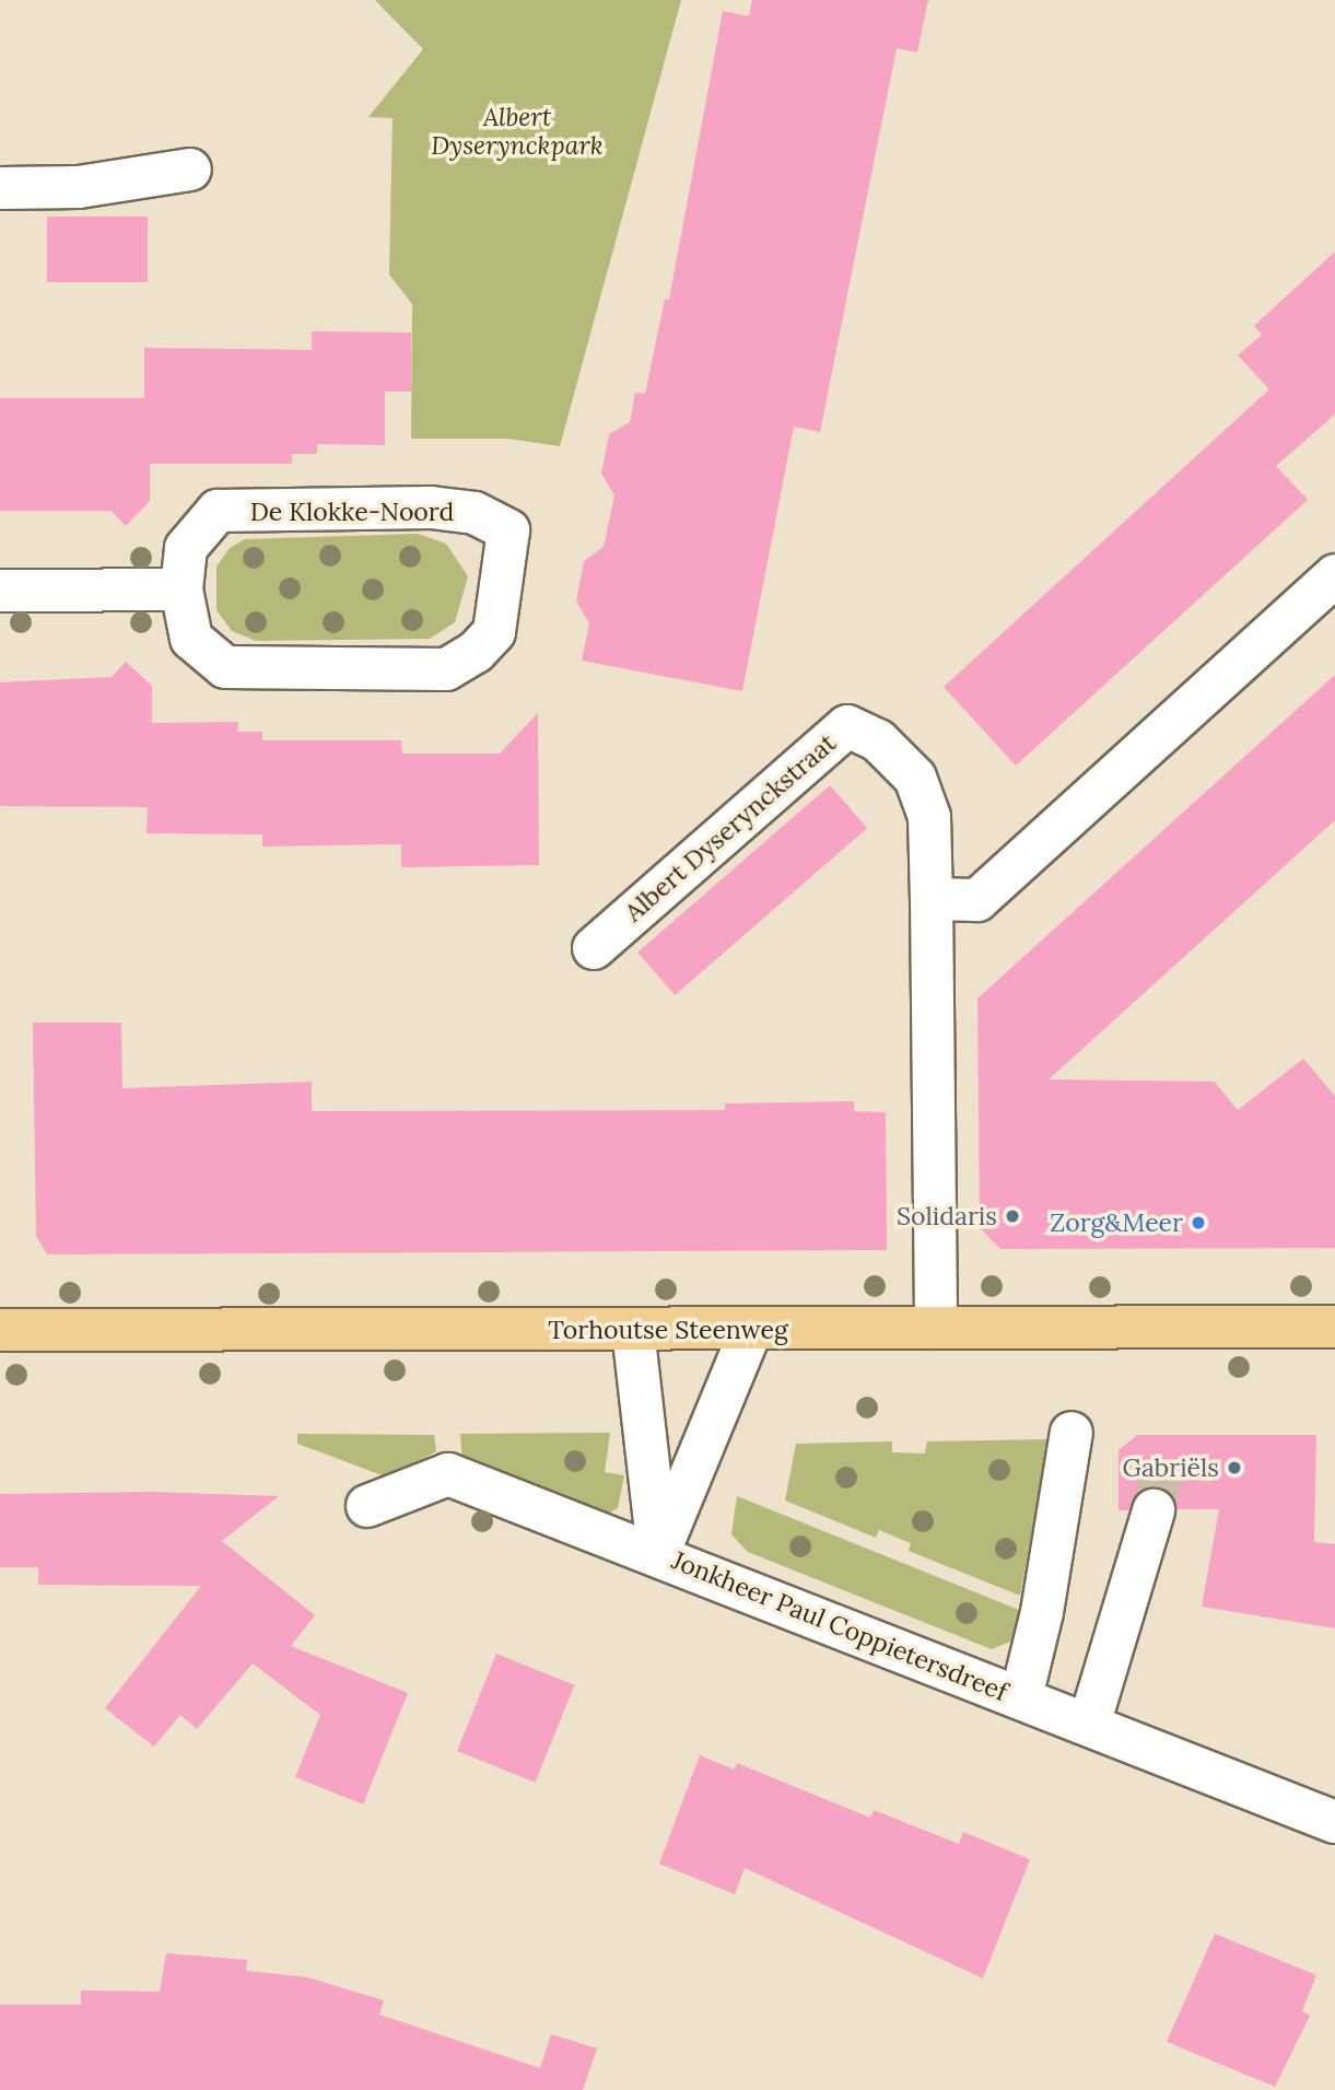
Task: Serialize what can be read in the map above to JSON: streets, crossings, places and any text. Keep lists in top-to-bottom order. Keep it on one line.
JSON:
{"streets":{"main road":["Torhoutse Steenweg"],"street":["De Klokke-Noord","Albert Dyserynckstraat","Jonkheer Paul Coppietersdreef"]},"crossings":[["Albert Dyserynckstraat","Torhoutse Steenweg"],["Torhoutse Steenweg","Jonkheer Paul Coppietersdreef"]],"parks":["Albert Dyserynckpark"],"places":["Solidaris","Zorg&Meer","Gabriëls"]}
